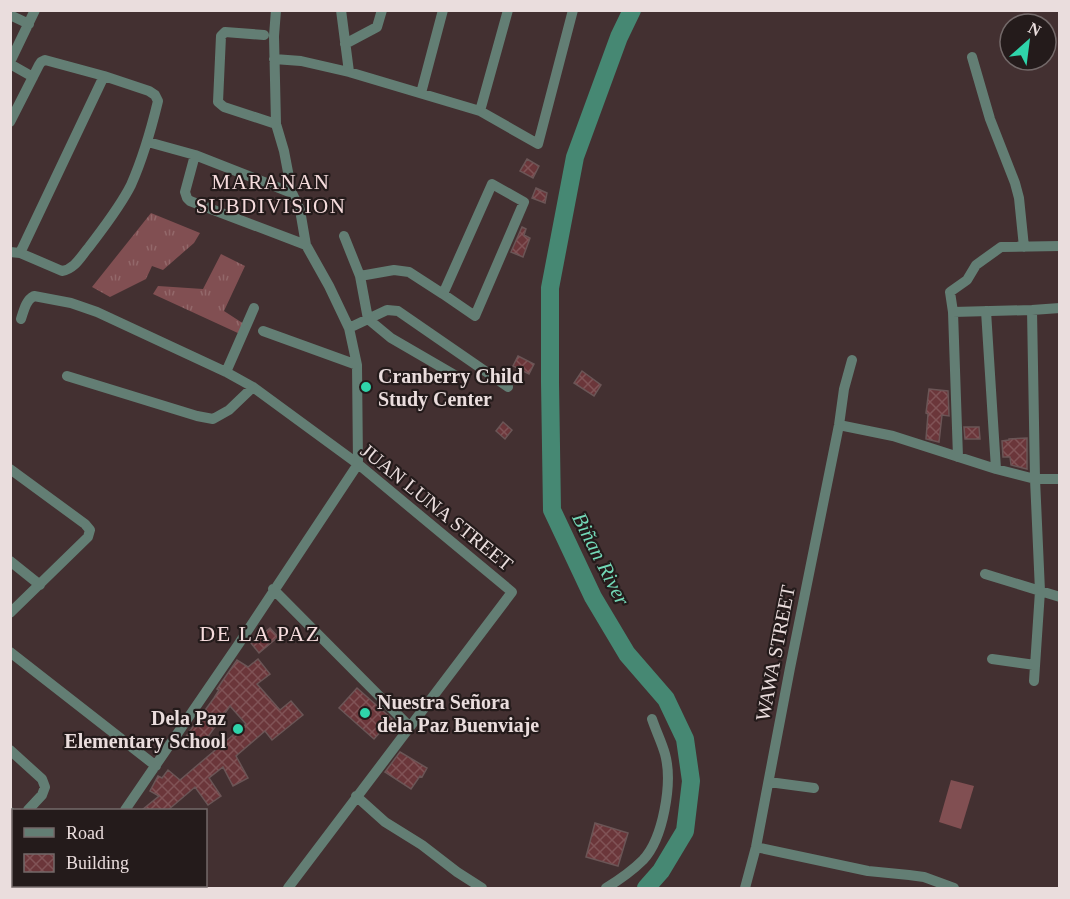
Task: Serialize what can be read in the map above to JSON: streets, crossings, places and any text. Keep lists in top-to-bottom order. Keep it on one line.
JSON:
{"streets":{"street":["JUAN LUNA STREET","WAWA STREET"]},"districts":["MARANAN SUBDIVISION","DE LA PAZ"],"water":["Biñan River"],"places":["Cranberry Child Study Center","Nuestra Señora dela Paz Buenviaje","Dela Paz Elementary School"],"legend":["Road","Building"],"north":"top right"}
